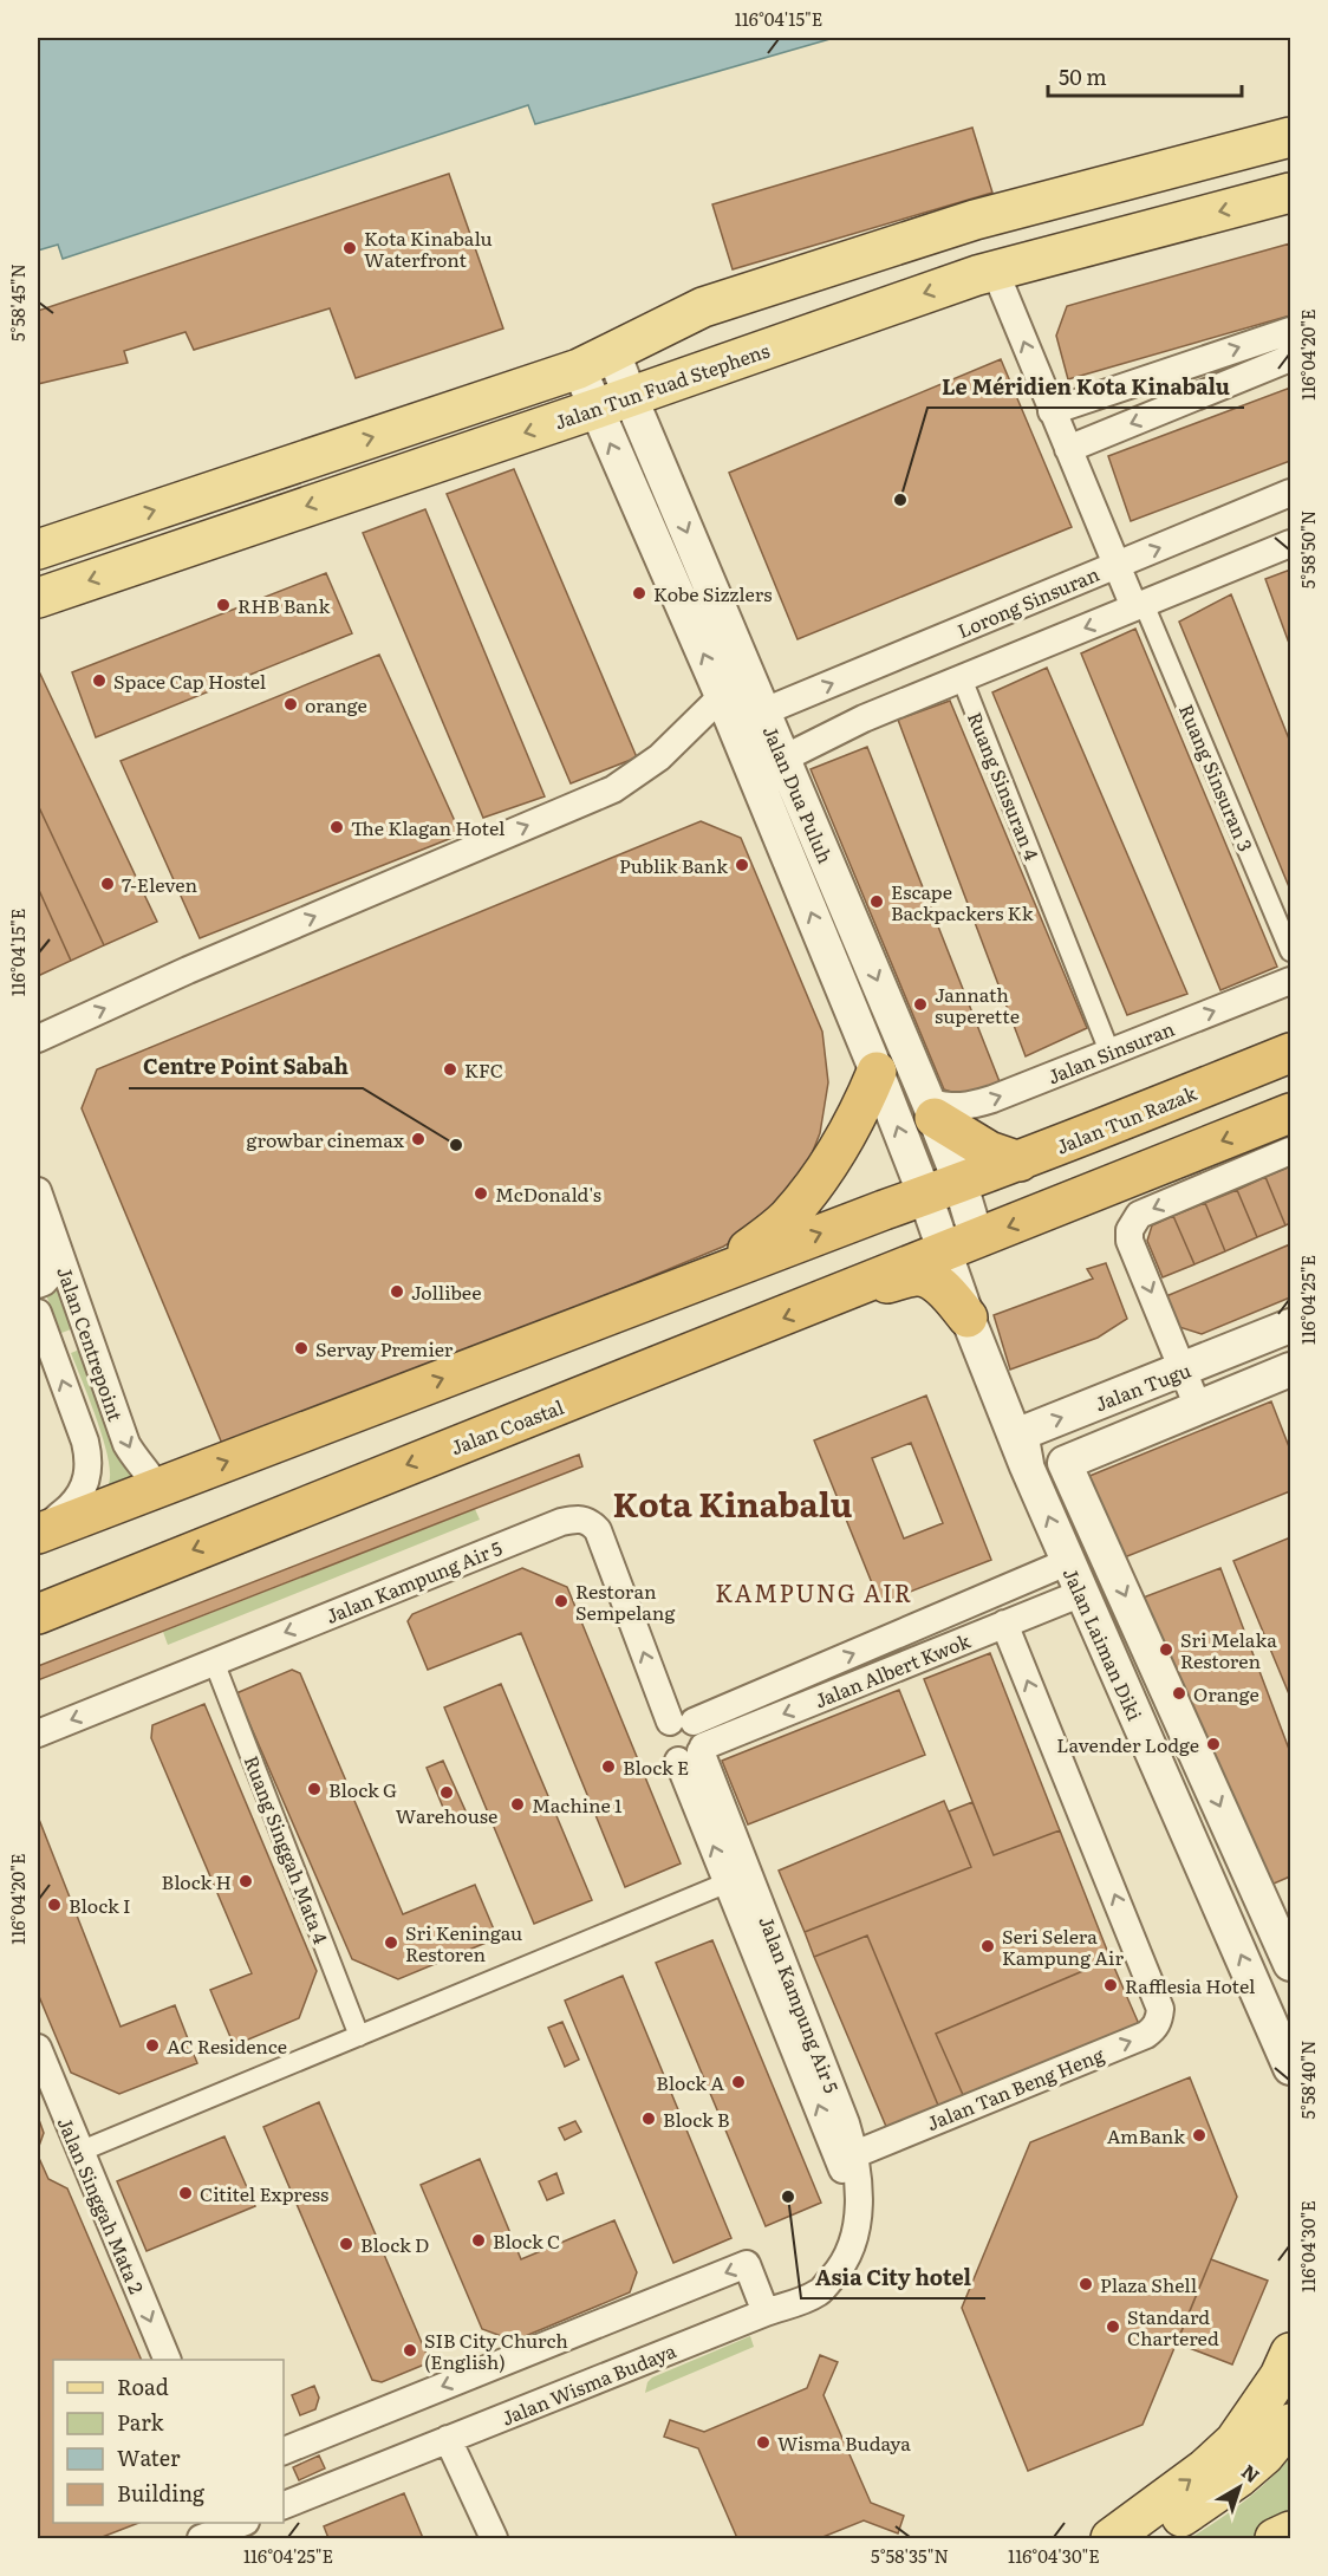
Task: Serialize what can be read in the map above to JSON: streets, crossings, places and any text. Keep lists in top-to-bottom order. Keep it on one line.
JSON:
{"streets":{"highway":["Jalan Tun Razak","Jalan Coastal"],"main road":["Jalan Tun Fuad Stephens"],"street":["Lorong Sinsuran","Ruang Sinsuran 3","Ruang Sinsuran 4","Jalan Dua Puluh","Jalan Sinsuran","Jalan Centrepoint","Jalan Tugu","Jalan Kampung Air 5","Jalan Laiman Diki","Jalan Albert Kwok","Ruang Singgah Mata 4","Jalan Tan Beng Heng","Jalan Singgah Mata 2","Jalan Wisma Budaya"]},"crossings":[["Jalan Tun Fuad Stephens","Jalan Dua Puluh"],["Lorong Sinsuran","Jalan Dua Puluh"],["Ruang Sinsuran 4","Jalan Sinsuran"],["Jalan Dua Puluh","Jalan Sinsuran"],["Jalan Dua Puluh","Jalan Tun Razak"],["Jalan Dua Puluh","Jalan Coastal"],["Jalan Dua Puluh","Jalan Laiman Diki"],["Jalan Tugu","Jalan Laiman Diki"],["Jalan Coastal","Jalan Laiman Diki"],["Jalan Kampung Air 5","Jalan Albert Kwok"],["Jalan Kampung Air 5","Ruang Singgah Mata 4"],["Jalan Kampung Air 5","Jalan Tan Beng Heng"],["Jalan Kampung Air 5","Jalan Wisma Budaya"],["Jalan Laiman Diki","Jalan Albert Kwok"],["Jalan Albert Kwok","Jalan Tan Beng Heng"]],"one_way":["Jalan Sinsuran","Jalan Singgah Mata 2"],"districts":["Kota Kinabalu","KAMPUNG AIR"],"places":["Kota Kinabalu Waterfront","Le Méridien Kota Kinabalu","Kobe Sizzlers","RHB Bank","Space Cap Hostel","orange","The Klagan Hotel","Publik Bank","7-Eleven","Escape Backpackers Kk","Jannath superette","KFC","growbar cinemax","Centre Point Sabah","McDonald's","Jollibee","Servay Premier","Restoran Sempelang","Sri Melaka Restoren","Orange","Lavender Lodge","Block E","Block G","Warehouse","Machine 1","Block H","Block I","Sri Keningau Restoren","Seri Selera Kampung Air","Rafflesia Hotel","AC Residence","Block A","Block B","AmBank","Cititel Express","Asia City hotel","Block C","Block D","Plaza Shell","Standard Chartered","SIB City Church (English)","Wisma Budaya"],"legend":["Road","Park","Water","Building"],"scale_bar":"50 m","north":"top right","coordinates":["116°04'15\"E","5°58'45\"N","116°04'20\"E","5°58'50\"N","116°04'25\"E","5°58'40\"N","116°04'30\"E","5°58'35\"N"]}
